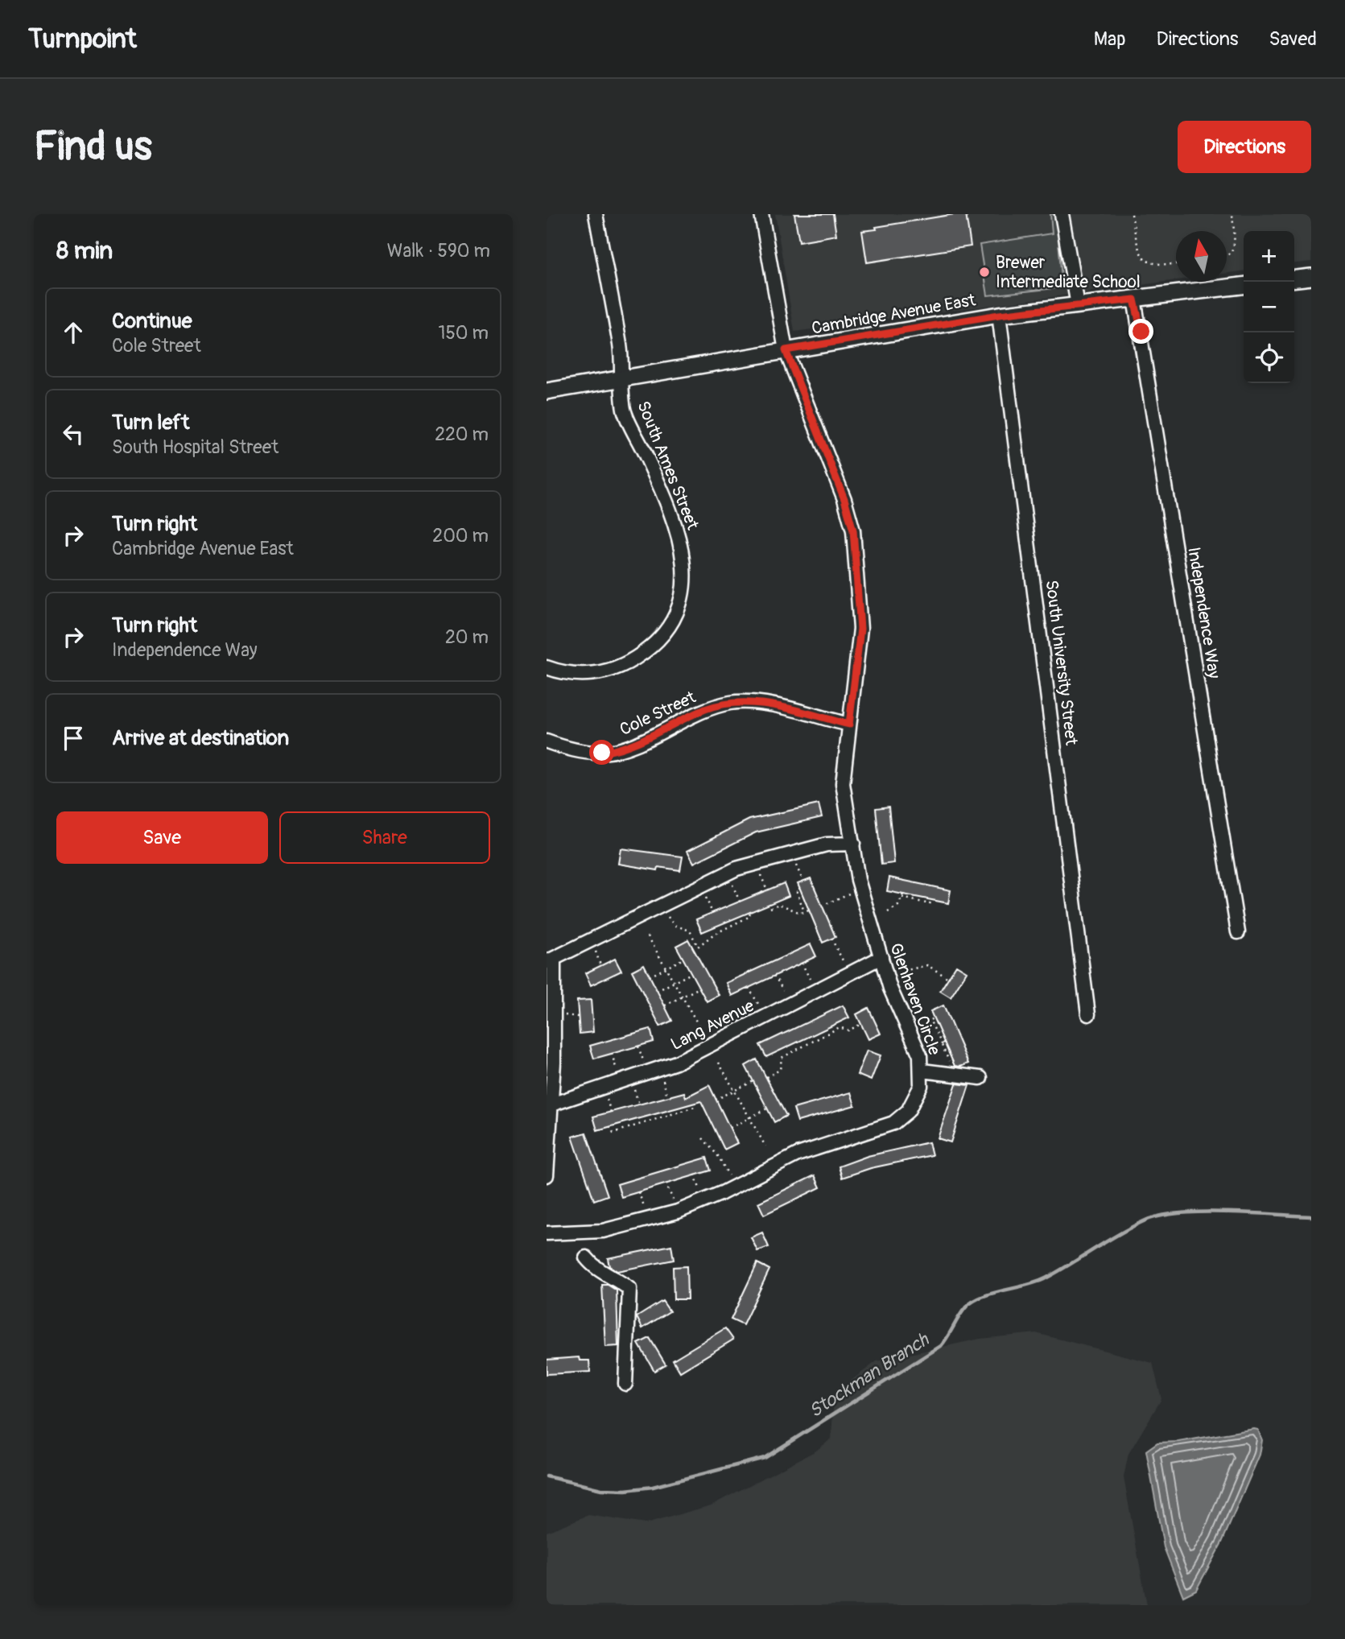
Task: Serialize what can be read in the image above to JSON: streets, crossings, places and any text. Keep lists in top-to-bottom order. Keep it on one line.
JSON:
{"streets":{"main road":["Cambridge Avenue East"],"street":["South Ames Street","Independence Way","South University Street","Cole Street","Glenhaven Circle","Lang Avenue"]},"crossings":[["Cambridge Avenue East","South Ames Street"],["Cambridge Avenue East","Independence Way"],["Cambridge Avenue East","South University Street"],["Cambridge Avenue East","Glenhaven Circle"],["Cole Street","Glenhaven Circle"],["Glenhaven Circle","Lang Avenue"]],"water":["Stockman Branch"],"places":["Brewer Intermediate School"],"north":"top","page":{"header":"Turnpoint","nav":["Map","Directions","Saved"],"buttons":["Directions",["Save","Share"]],"title":"Find us","heading":["8 min","Walk · 590 m"],"map_buttons":["+","−"],"list":[["Continue","Cole Street","150 m"],["Turn left","South Hospital Street","220 m"],["Turn right","Cambridge Avenue East","200 m"],["Turn right","Independence Way","20 m"],"Arrive at destination"]}}
